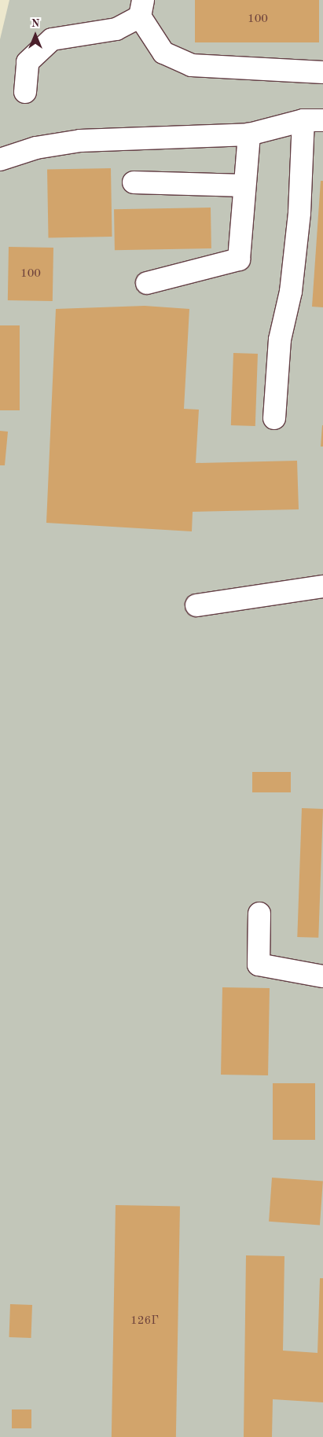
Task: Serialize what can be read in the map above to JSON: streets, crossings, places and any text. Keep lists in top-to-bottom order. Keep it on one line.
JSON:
{"house_numbers":["100","100","126Г"],"north":"top"}
